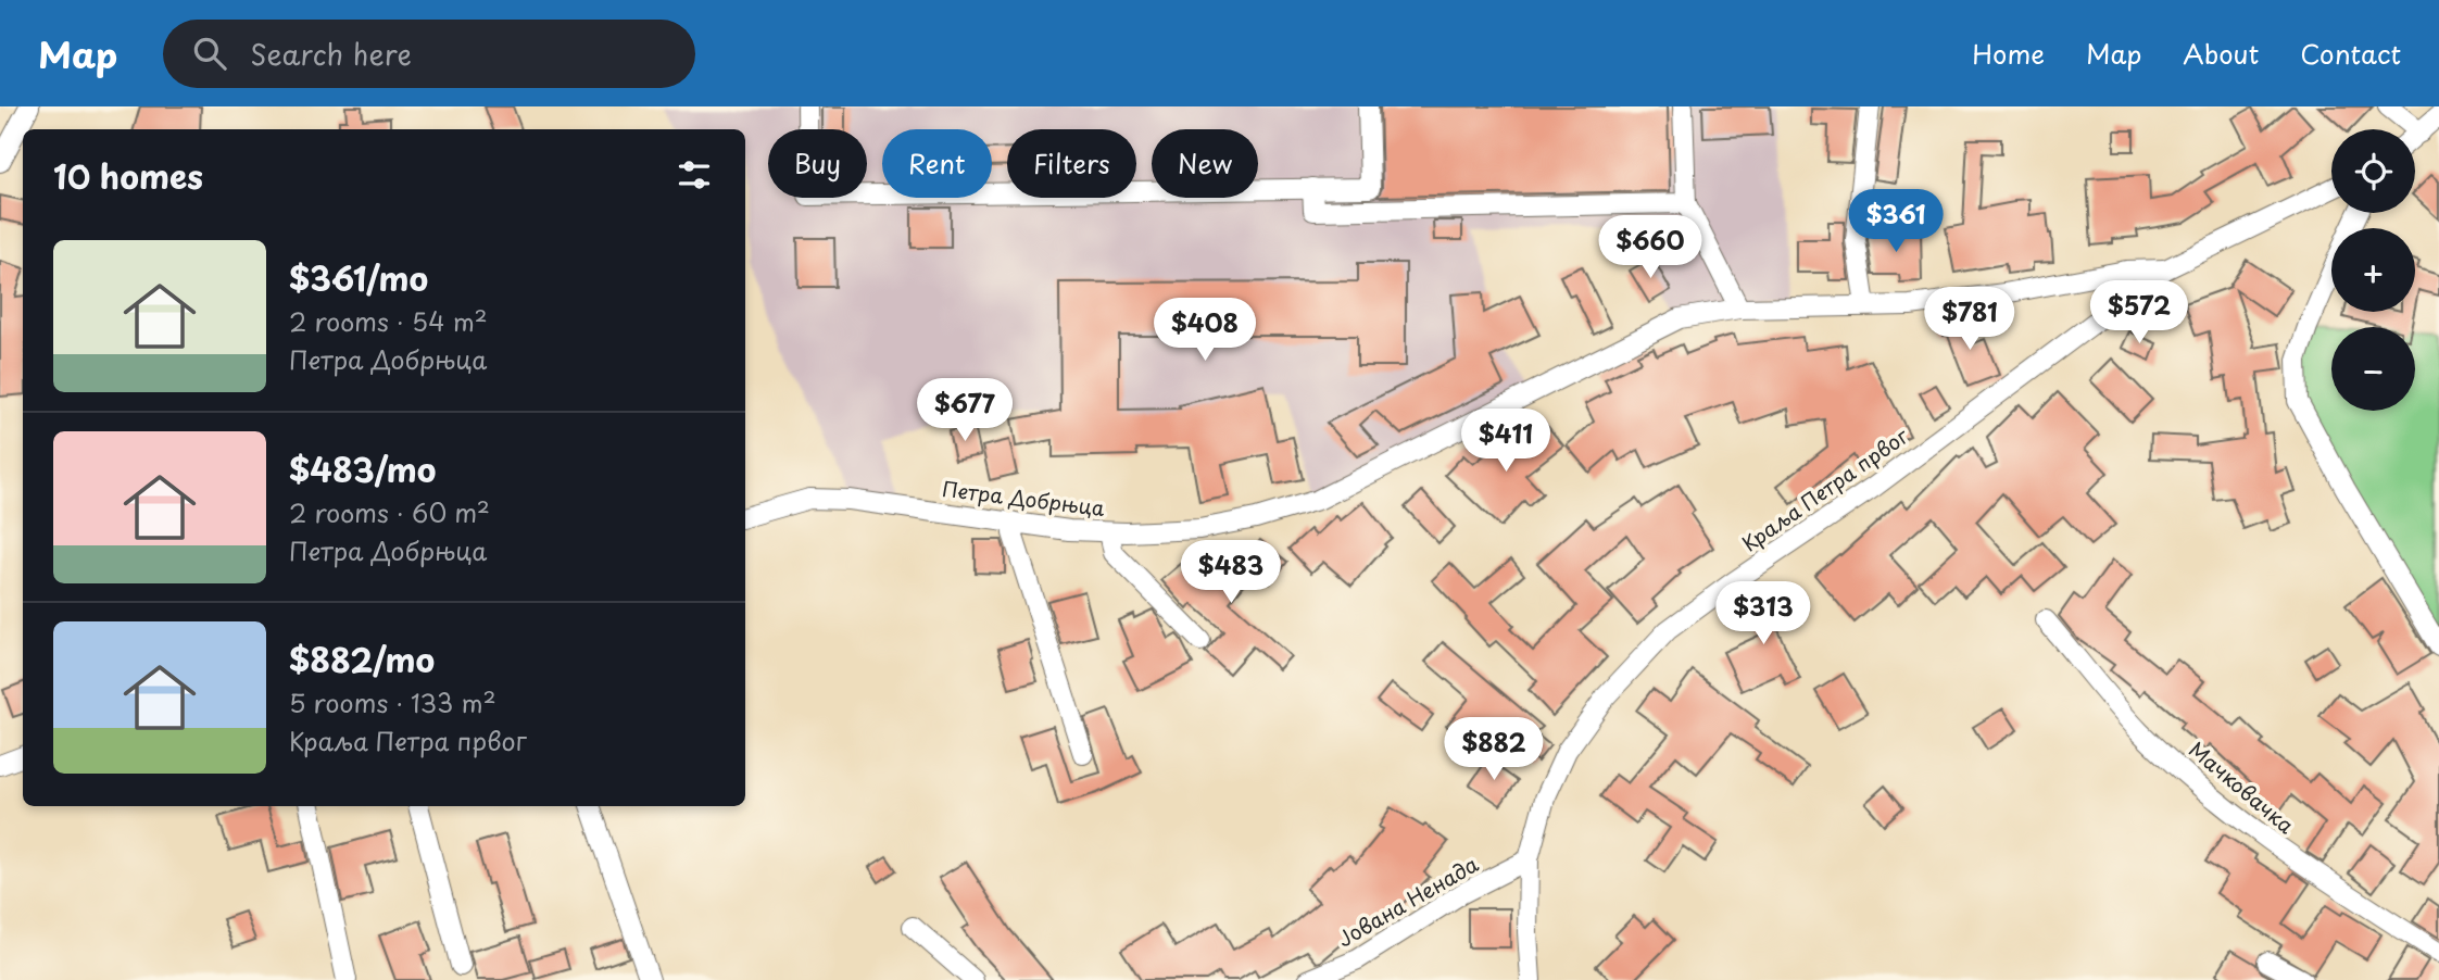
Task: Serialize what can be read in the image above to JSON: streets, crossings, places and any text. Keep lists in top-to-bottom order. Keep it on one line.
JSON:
{"streets":{"street":["Краља Петра првог","Петра Добрњца","Мачковачка","Јована Ненада"]},"crossings":[["Краља Петра првог","Петра Добрњца"],["Краља Петра првог","Јована Ненада"]],"page":{"header":"Map","search":"Search here","nav":["Home","Map","About","Contact"],"map_buttons":["+","−"],"chip":["Buy","Rent","Filters","New"],"heading":"10 homes","price":["$361","$660","$572","$781","$408","$677","$411","$483","$313","$882"],"list":[{"name":"$361/mo","note":"2 rooms · 54 m² · Петра Добрњца"},{"name":"$483/mo","note":"2 rooms · 60 m² · Петра Добрњца"},{"name":"$882/mo","note":"5 rooms · 133 m² · Краља Петра првог"}]}}
